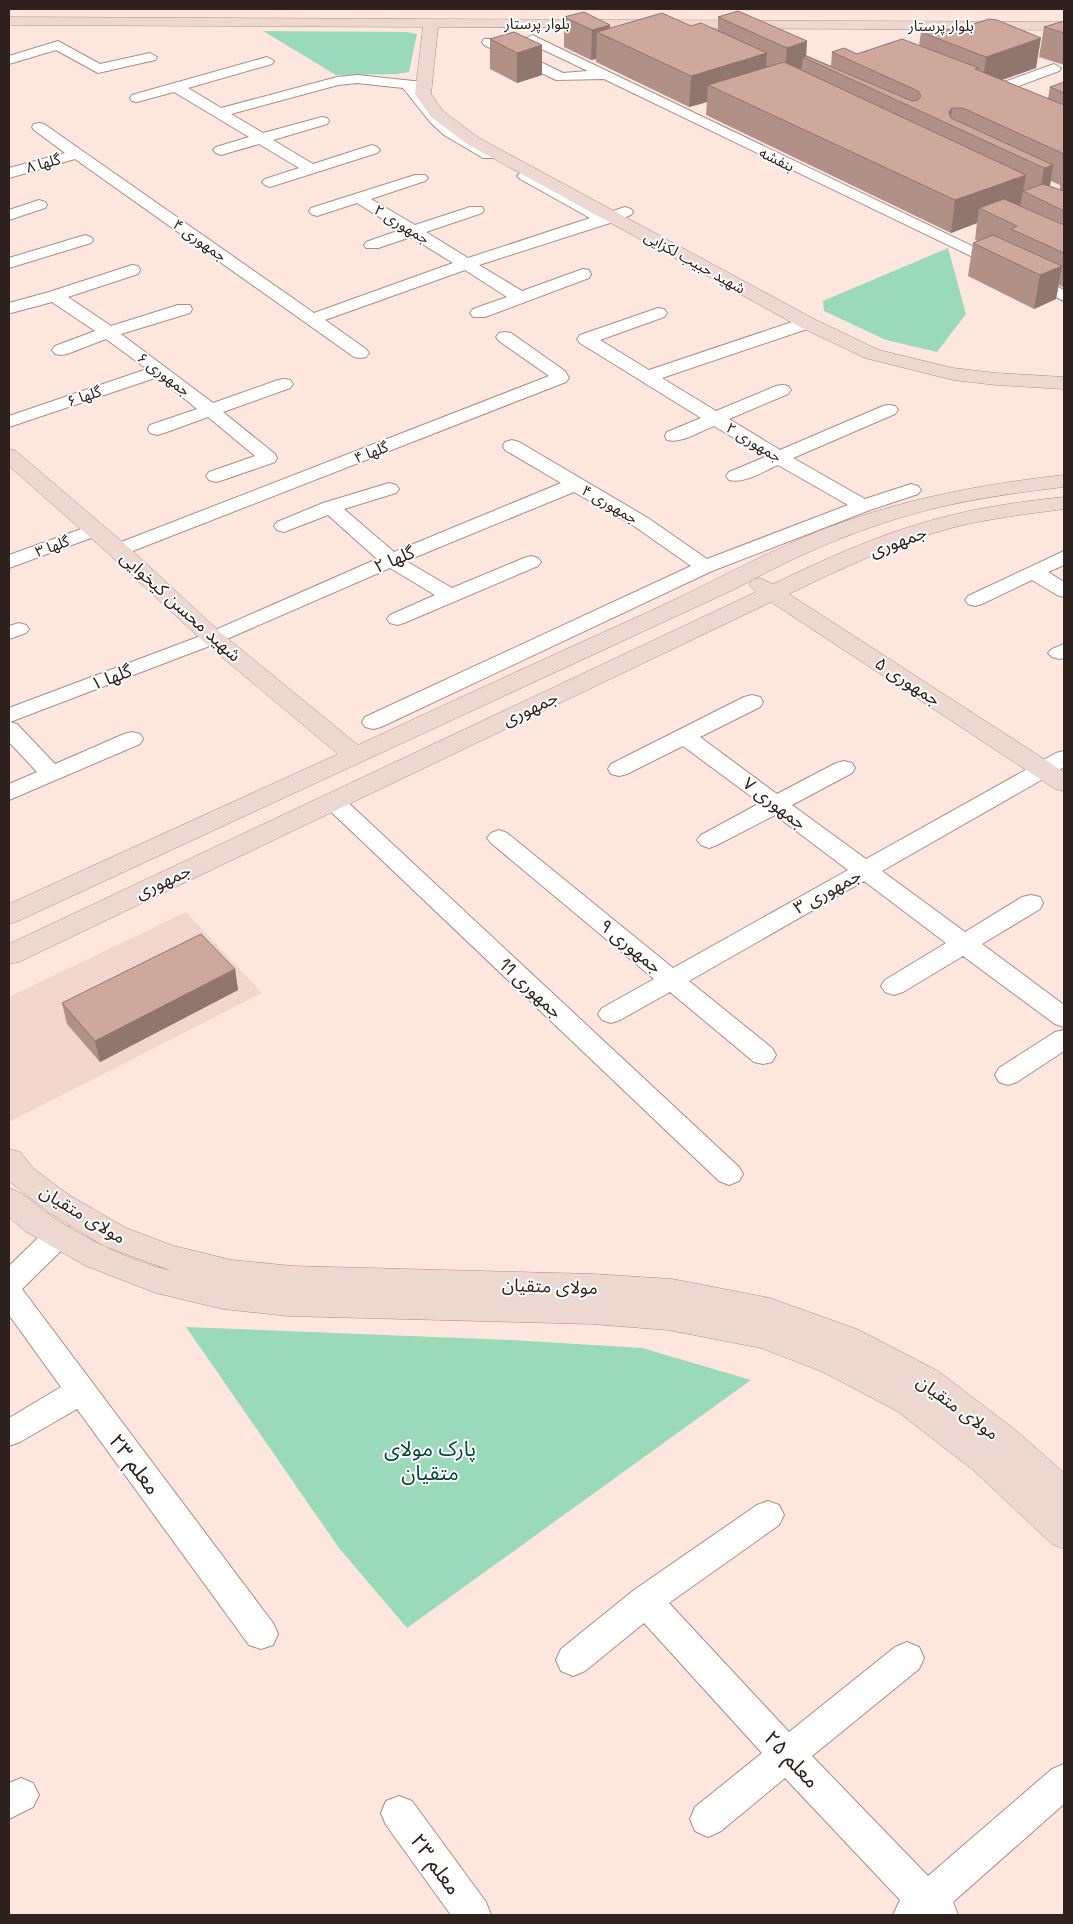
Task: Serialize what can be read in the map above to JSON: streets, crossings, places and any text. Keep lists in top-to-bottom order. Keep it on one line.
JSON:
{"streets":{"main road":["بلوار پرستار","شهید حبیب لکزایی","جمهوری","شهید محسن کیخوایی","جمهوری ۵","مولای متقیان"],"street":["بنفشه","گلها ۸","جمهوری ۲","جمهوری ۴","جمهوری ۶","گلها ۶","گلها ۴","گلها ۳","گلها ۲","گلها ۱","جمهوری ۷","جمهوری ۳","جمهوری ۹","جمهوری 11","معلم ۲۳","معلم ۲۵"]},"crossings":[["بلوار پرستار","شهید حبیب لکزایی"],["گلها ۸","جمهوری ۴"],["جمهوری ۴","گلها ۲"],["جمهوری ۶","گلها ۶"],["گلها ۴","شهید محسن کیخوایی"],["جمهوری","شهید محسن کیخوایی"],["جمهوری","جمهوری ۵"],["جمهوری","جمهوری 11"],["گلها ۳","شهید محسن کیخوایی"],["گلها ۲","شهید محسن کیخوایی"],["گلها ۲","گلها ۱"],["شهید محسن کیخوایی","گلها ۱"],["جمهوری ۵","جمهوری ۳"],["جمهوری ۷","جمهوری ۳"],["جمهوری ۳","جمهوری ۹"]],"parks":["پارک مولای متقیان"]}
